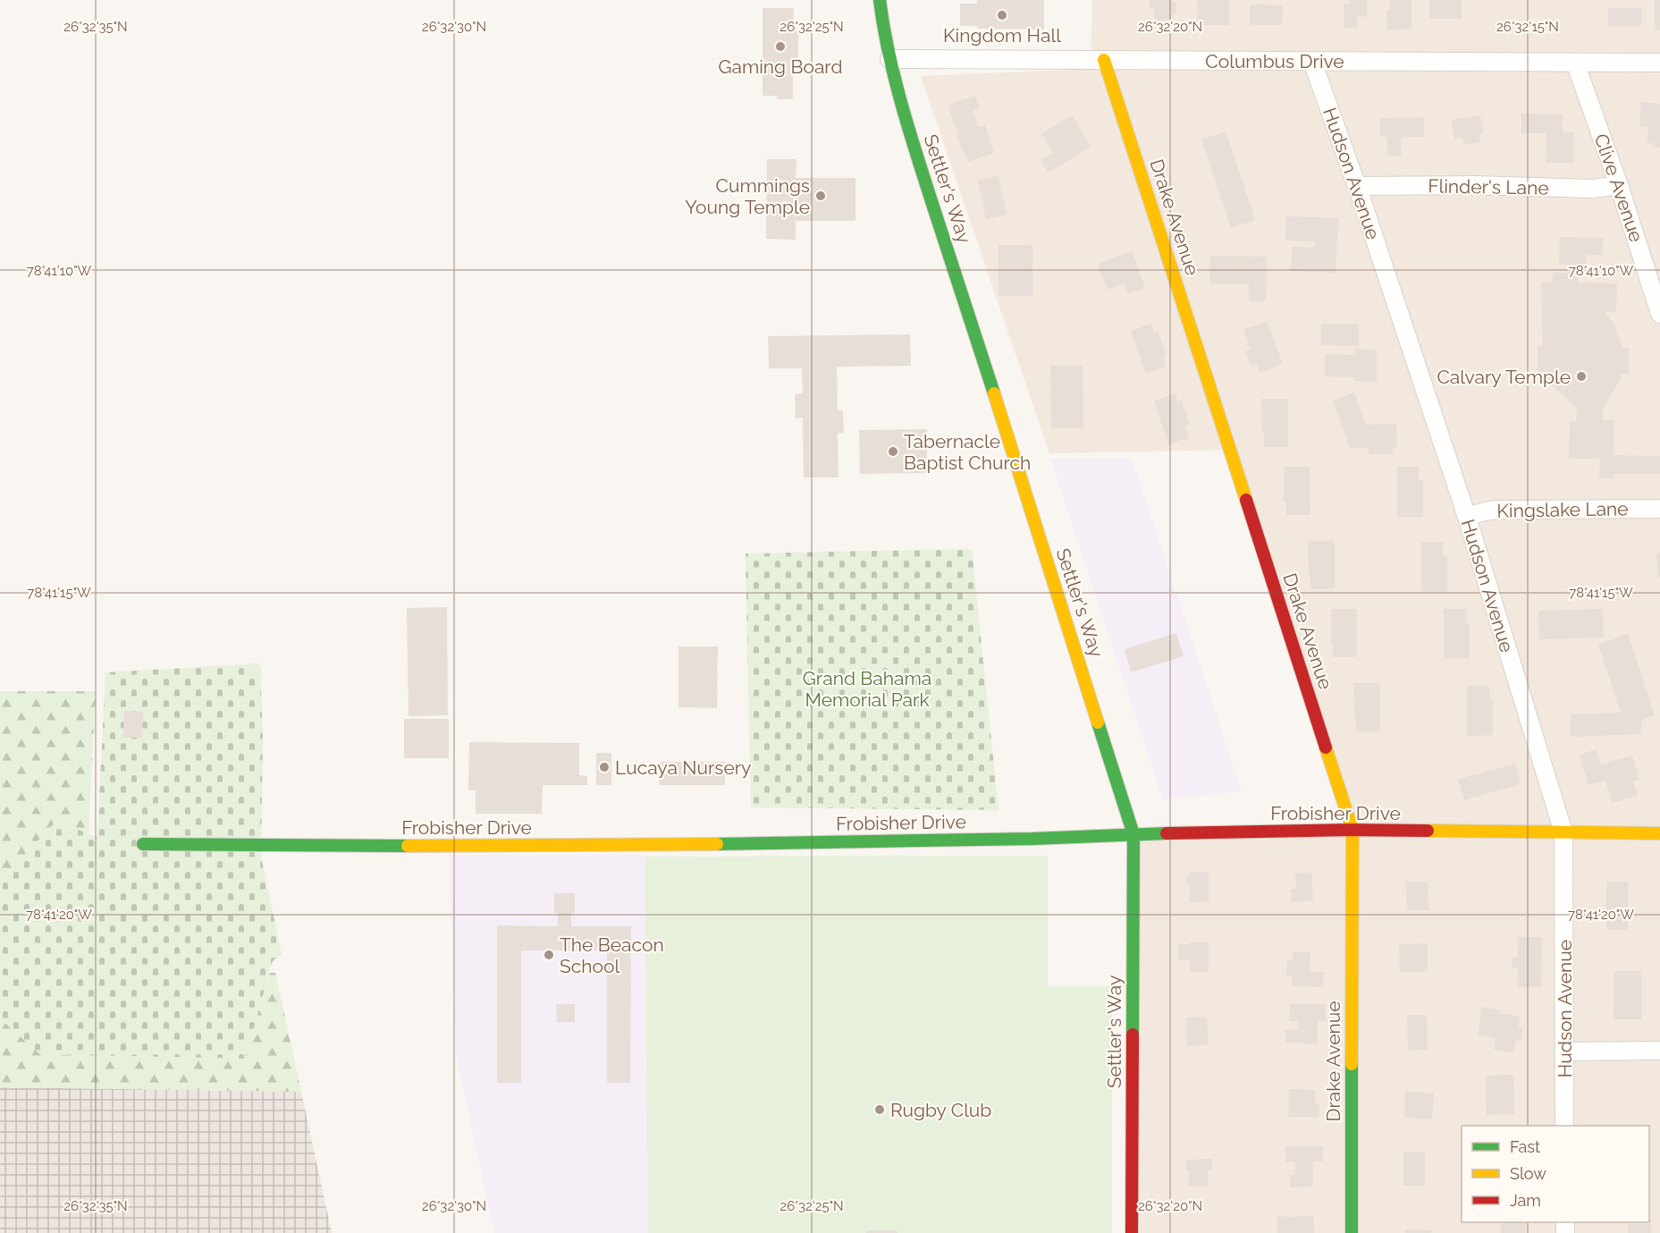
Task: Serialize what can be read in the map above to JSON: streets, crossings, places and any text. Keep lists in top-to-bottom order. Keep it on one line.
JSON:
{"streets":{"street":["Columbus Drive","Hudson Avenue","Flinder's Lane","Clive Avenue","Settler's Way","Drake Avenue","Kingslake Lane","Frobisher Drive"]},"crossings":[["Columbus Drive","Hudson Avenue"],["Columbus Drive","Clive Avenue"],["Columbus Drive","Settler's Way"],["Columbus Drive","Drake Avenue"],["Hudson Avenue","Flinder's Lane"],["Hudson Avenue","Kingslake Lane"],["Hudson Avenue","Frobisher Drive"],["Flinder's Lane","Clive Avenue"],["Settler's Way","Frobisher Drive"],["Drake Avenue","Frobisher Drive"]],"parks":["Grand Bahama Memorial Park"],"places":["Kingdom Hall","Gaming Board","Cummings Young Temple","Calvary Temple","Tabernacle Baptist Church","Lucaya Nursery","The Beacon School","Rugby Club"],"legend":["Fast","Slow","Jam"],"coordinates":["26°32'35\"N","26°32'30\"N","26°32'25\"N","26°32'20\"N","26°32'15\"N","78°41'10\"W","78°41'15\"W","78°41'20\"W"]}
